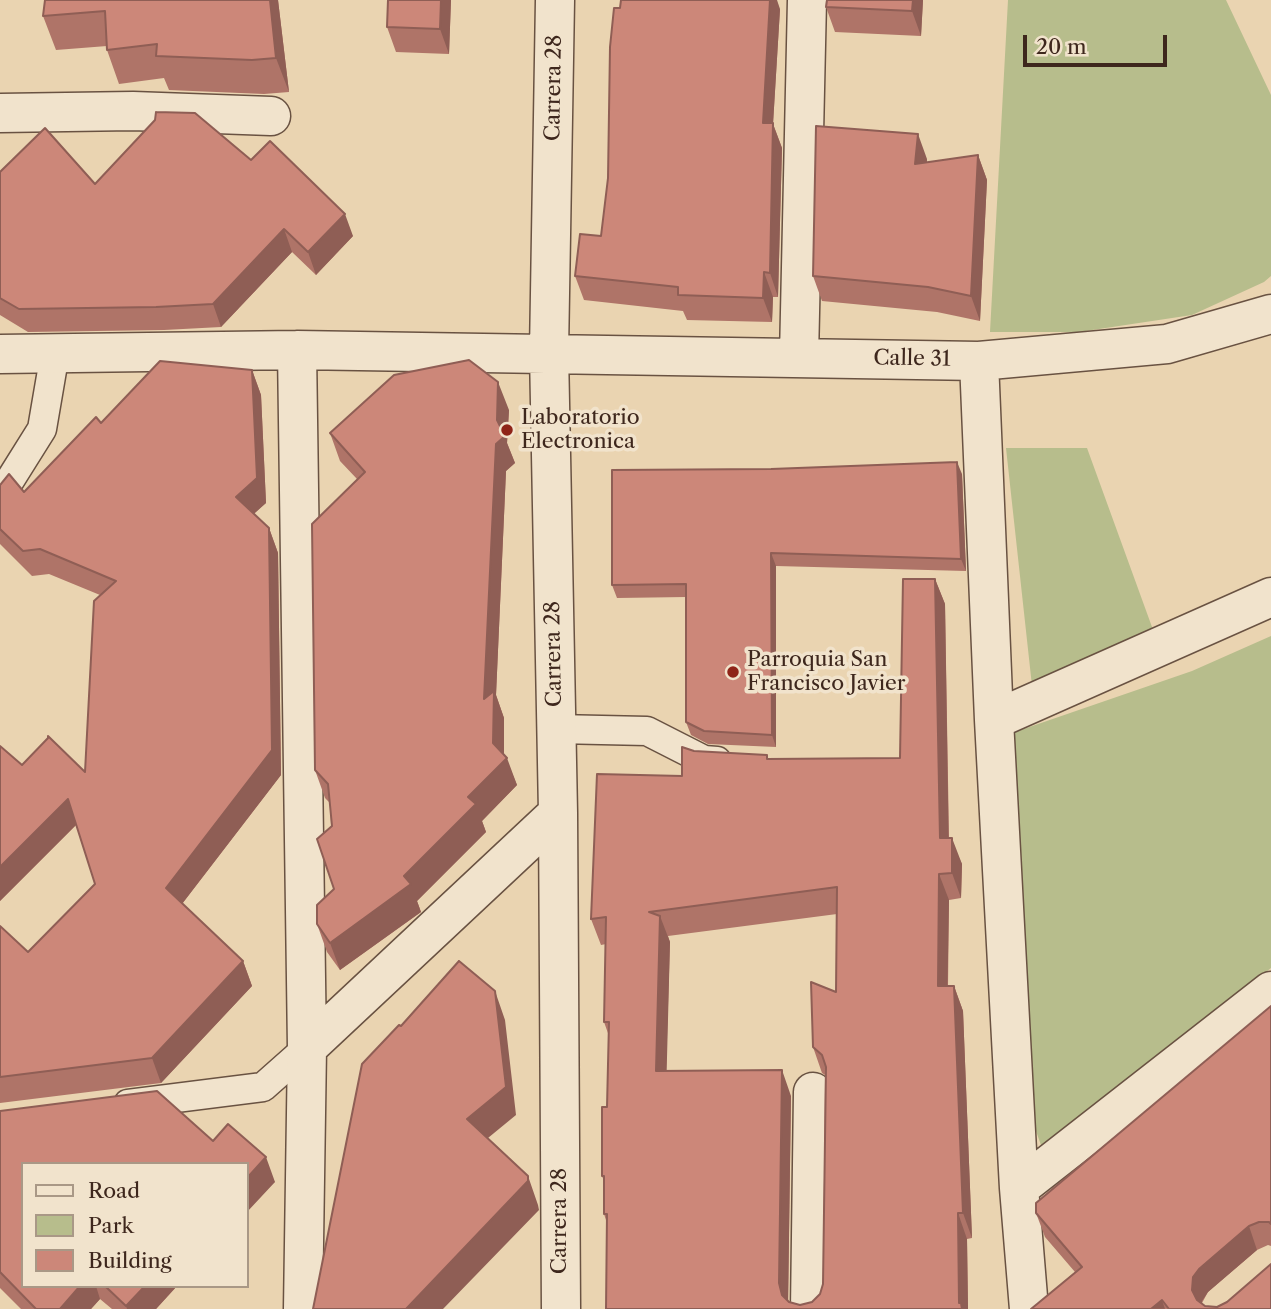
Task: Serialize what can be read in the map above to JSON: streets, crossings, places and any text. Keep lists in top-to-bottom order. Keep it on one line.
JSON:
{"streets":{"street":["Carrera 28","Calle 31"]},"crossings":[["Carrera 28","Calle 31"]],"places":["Laboratorio Electronica","Parroquia San Francisco Javier"],"legend":["Road","Park","Building"],"scale_bar":"20 m"}
